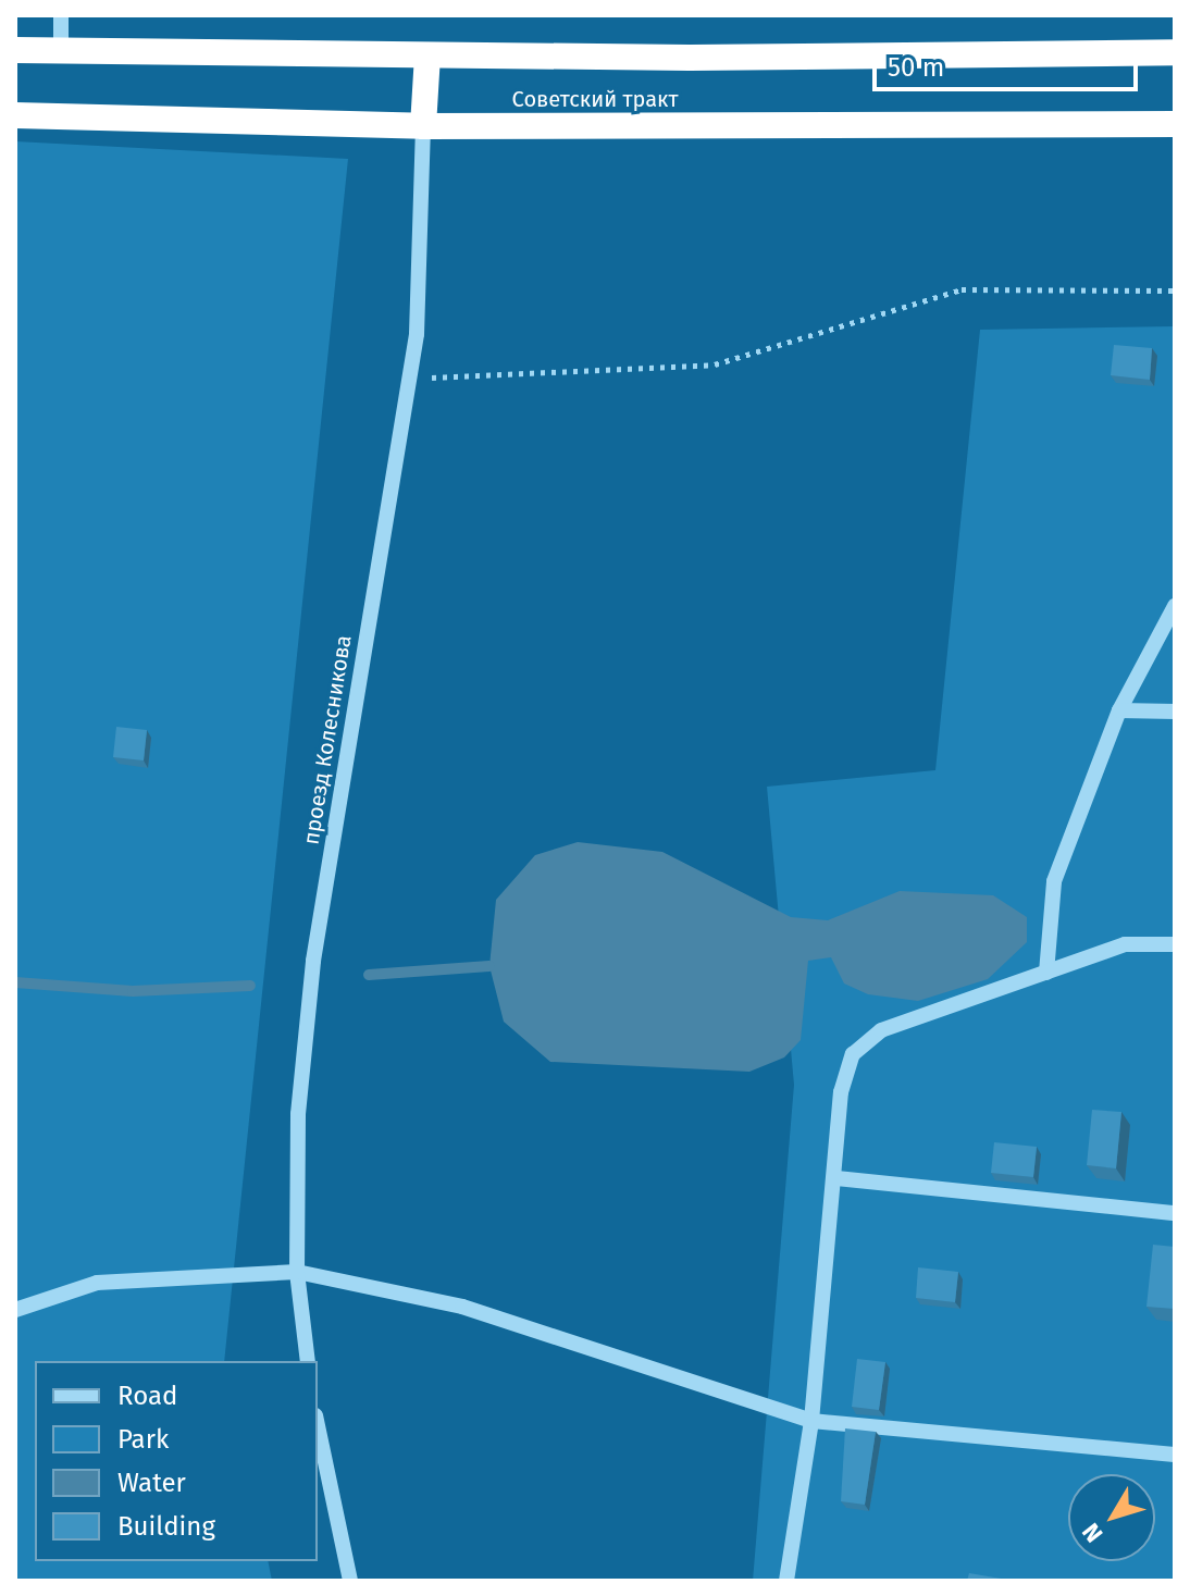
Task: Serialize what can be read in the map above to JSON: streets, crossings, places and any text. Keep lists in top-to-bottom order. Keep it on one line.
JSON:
{"streets":{"highway":["Советский тракт"],"street":["проезд Колесникова"]},"crossings":[["Советский тракт","проезд Колесникова"]],"legend":["Road","Park","Water","Building"],"scale_bar":"50 m","north":"bottom left"}
